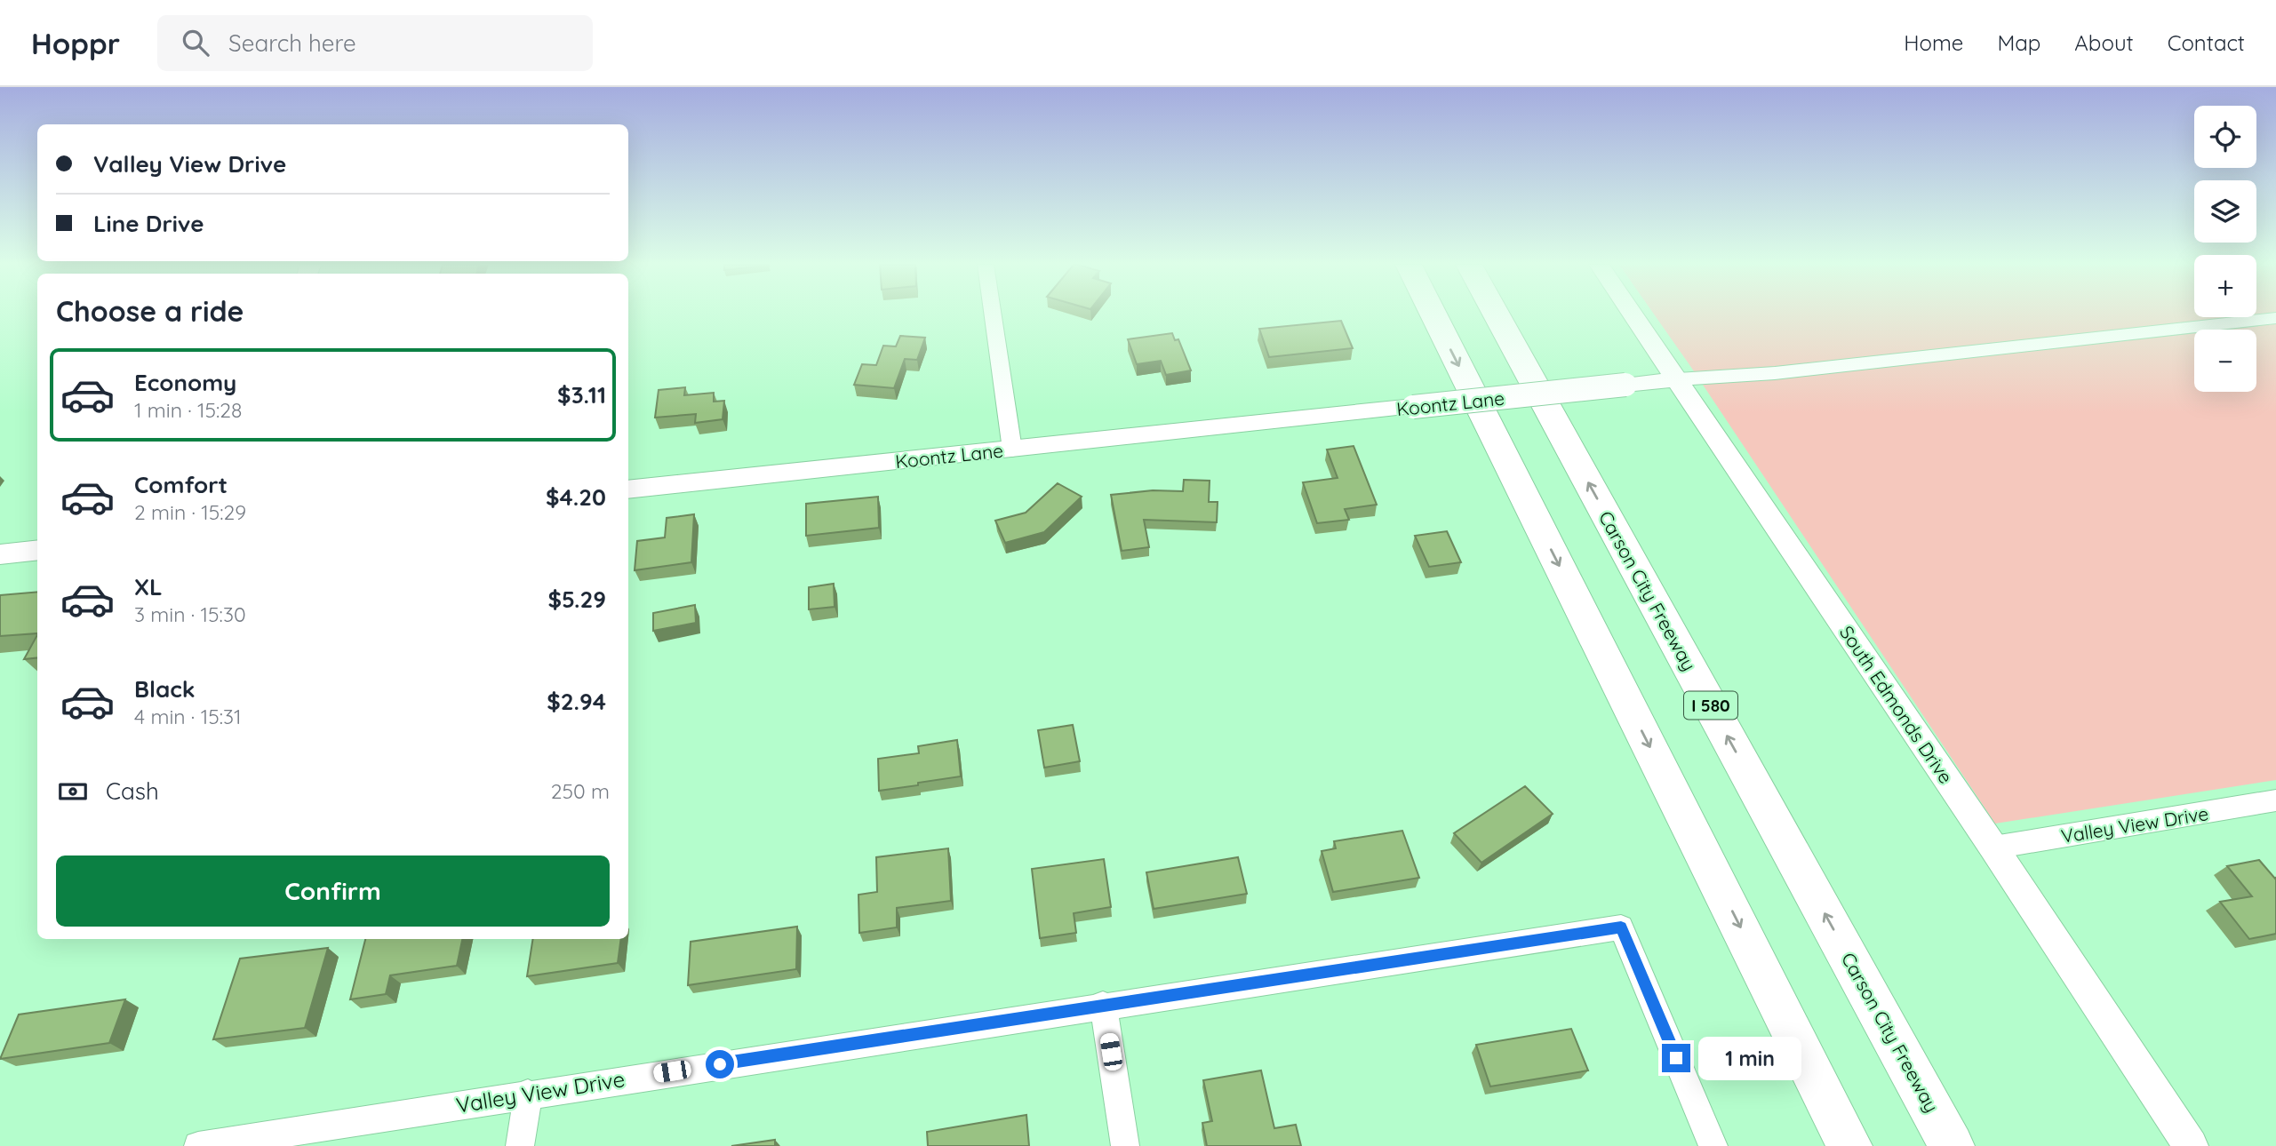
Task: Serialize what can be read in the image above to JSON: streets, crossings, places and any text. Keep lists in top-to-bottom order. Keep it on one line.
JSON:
{"streets":{"highway":["Carson City Freeway","I 580"],"street":["Koontz Lane","South Edmonds Drive","Valley View Drive"]},"crossings":[["Koontz Lane","South Edmonds Drive"],["South Edmonds Drive","Valley View Drive"]],"page":{"header":"Hoppr","search":"Search here","nav":["Home","Map","About","Contact"],"map_buttons":["+","−"],"banner":["Valley View Drive","Line Drive"],"heading":"Choose a ride","list":[{"name":"Economy","note":"1 min · 15:28","value":"$3.11"},{"name":"Comfort","note":"2 min · 15:29","value":"$4.20"},{"name":"XL","note":"3 min · 15:30","value":"$5.29"},{"name":"Black","note":"4 min · 15:31","value":"$2.94"}],"pay":["Cash","250 m"],"buttons":"Confirm","bubble":"1 min"}}
